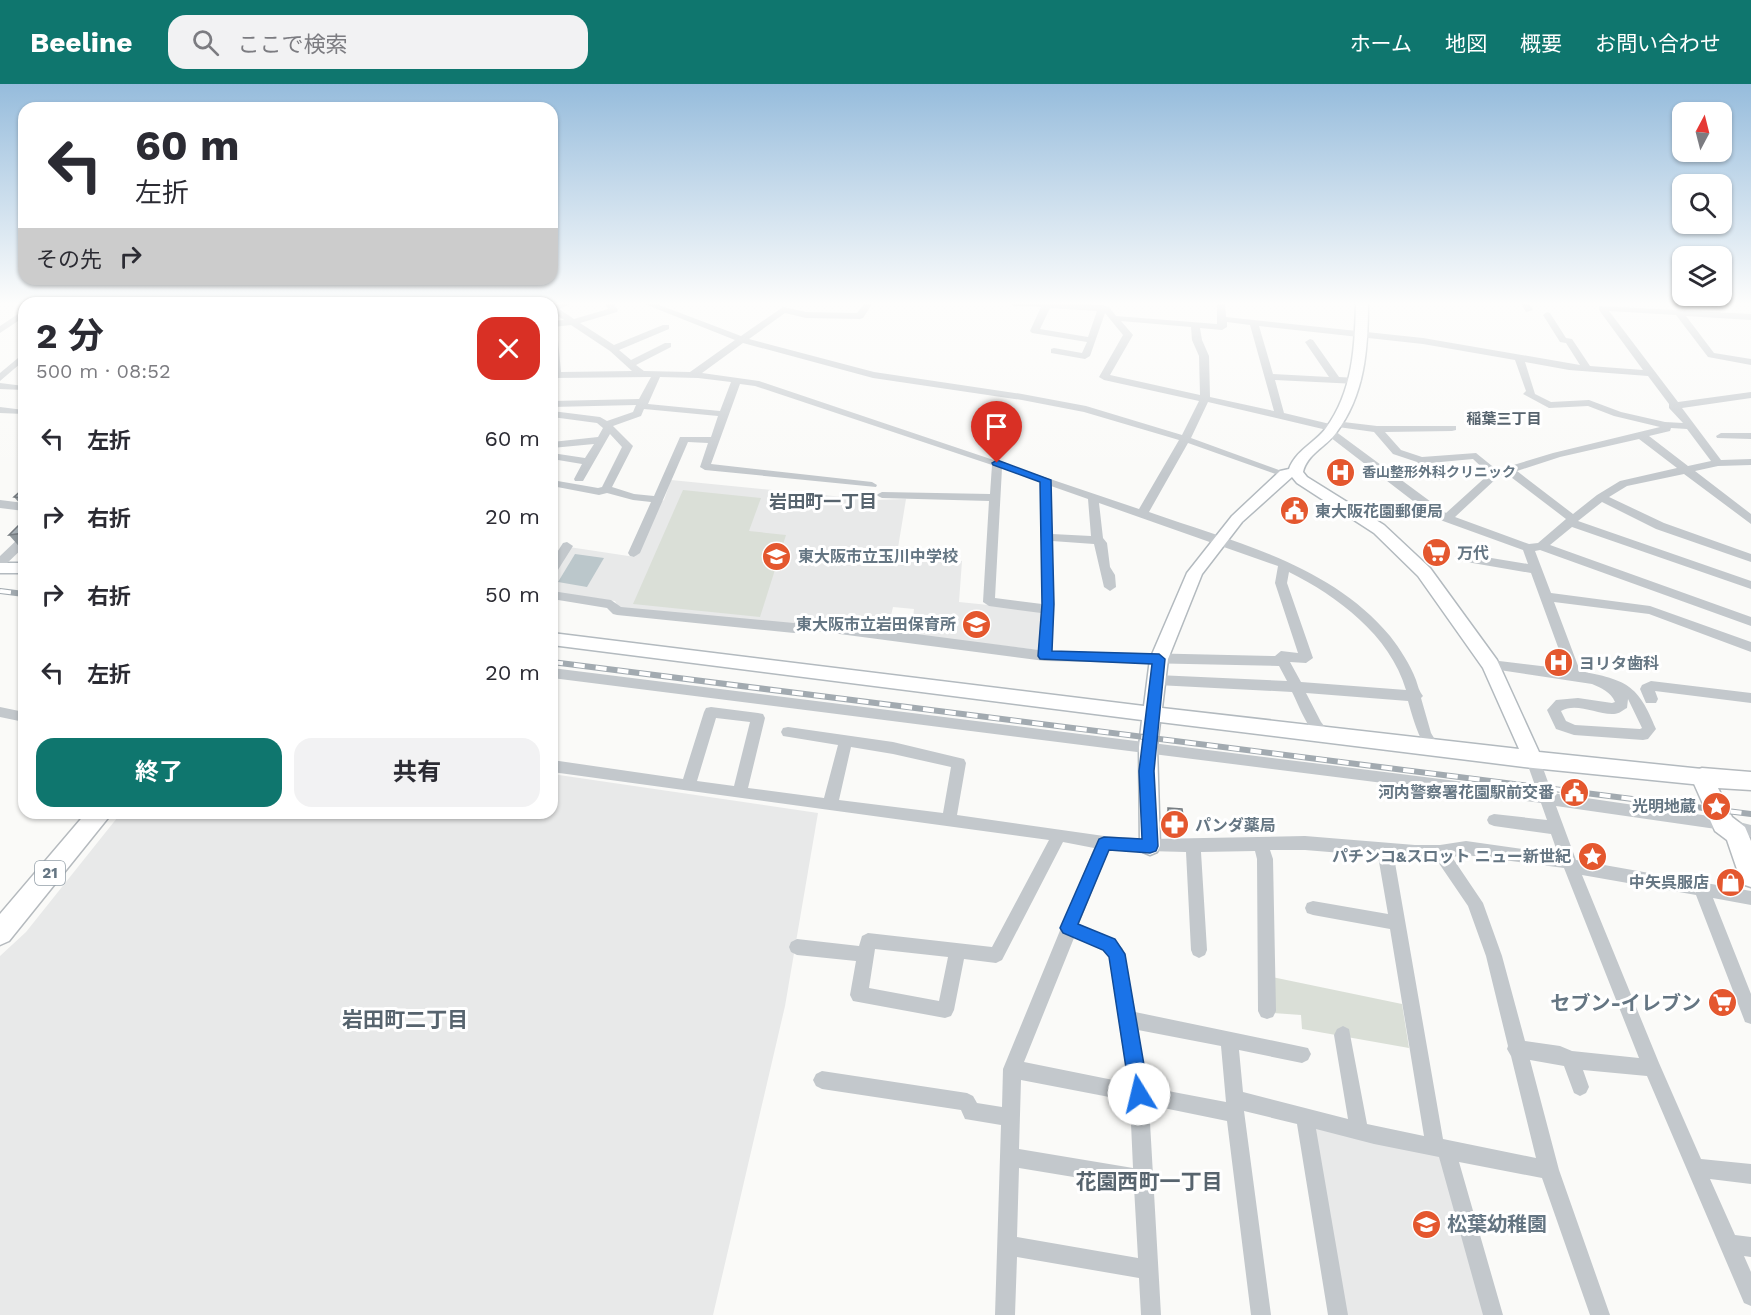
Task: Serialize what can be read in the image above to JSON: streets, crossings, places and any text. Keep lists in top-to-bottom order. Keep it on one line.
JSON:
{"streets":{"main road":["21"]},"districts":["稲葉三丁目","岩田町一丁目","岩田町二丁目","花園西町一丁目"],"places":{"hospital":["香山整形外科クリニック","ヨリタ歯科"],"public building":["東大阪花園郵便局","河内警察署花園駅前交番"],"supermarket":["万代","セブン-イレブン"],"school or university":["東大阪市立玉川中学校","東大阪市立岩田保育所","松葉幼稚園"],"place":["光明地蔵","パチンコ&スロット ニュー新世紀"],"pharmacy":["パンダ薬局"],"shop":["中矢呉服店"]},"north":"top","page":{"header":"Beeline","search":"ここで検索","nav":["ホーム","地図","概要","お問い合わせ"],"turn":["60 m","左折"],"then":"その先","heading":["2 分","500 m · 08:52"],"list":[{"name":"左折","value":"60 m"},{"name":"右折","value":"20 m"},{"name":"右折","value":"50 m"},{"name":"左折","value":"20 m"}],"buttons":["終了","共有"]}}
